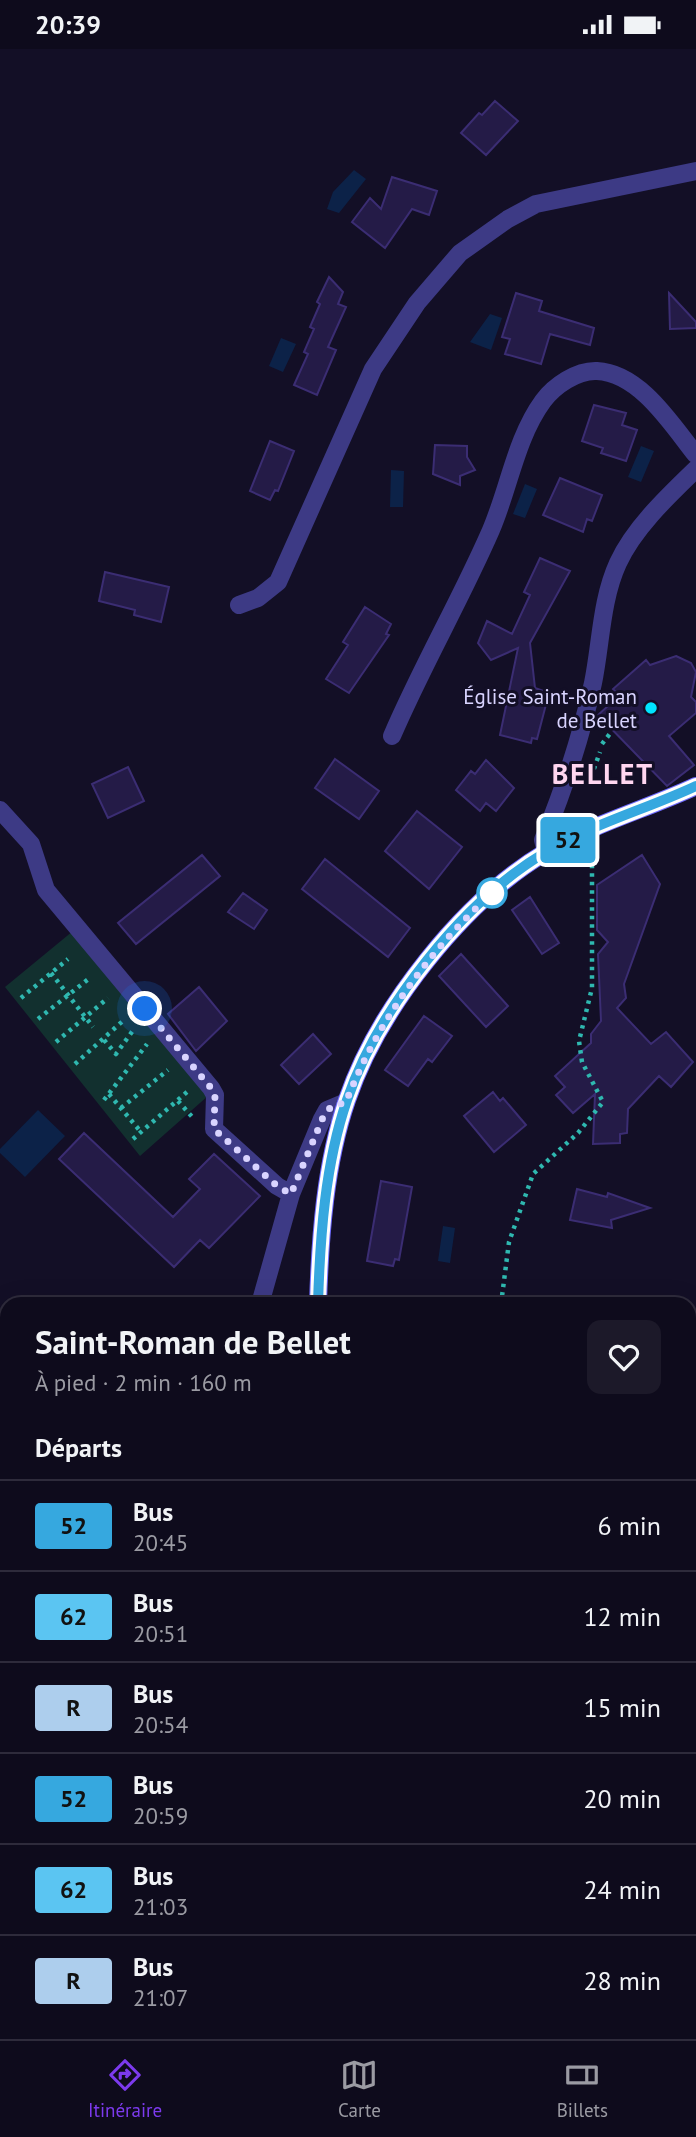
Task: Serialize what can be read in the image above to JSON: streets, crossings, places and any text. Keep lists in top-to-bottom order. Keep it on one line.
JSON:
{"districts":["BELLET"],"places":["Église Saint-Roman de Bellet"],"lines":["bus line 52"],"page":{"status":"20:39","on_map":"52","heading":[["Saint-Roman de Bellet","À pied · 2 min · 160 m"],"Départs"],"list":[{"mark":"52","name":"Bus","note":"20:45","value":"6 min"},{"mark":"62","name":"Bus","note":"20:51","value":"12 min"},{"mark":"R","name":"Bus","note":"20:54","value":"15 min"},{"mark":"52","name":"Bus","note":"20:59","value":"20 min"},{"mark":"62","name":"Bus","note":"21:03","value":"24 min"},{"mark":"R","name":"Bus","note":"21:07","value":"28 min"}],"tabs":["Itinéraire","Carte","Billets"]}}
